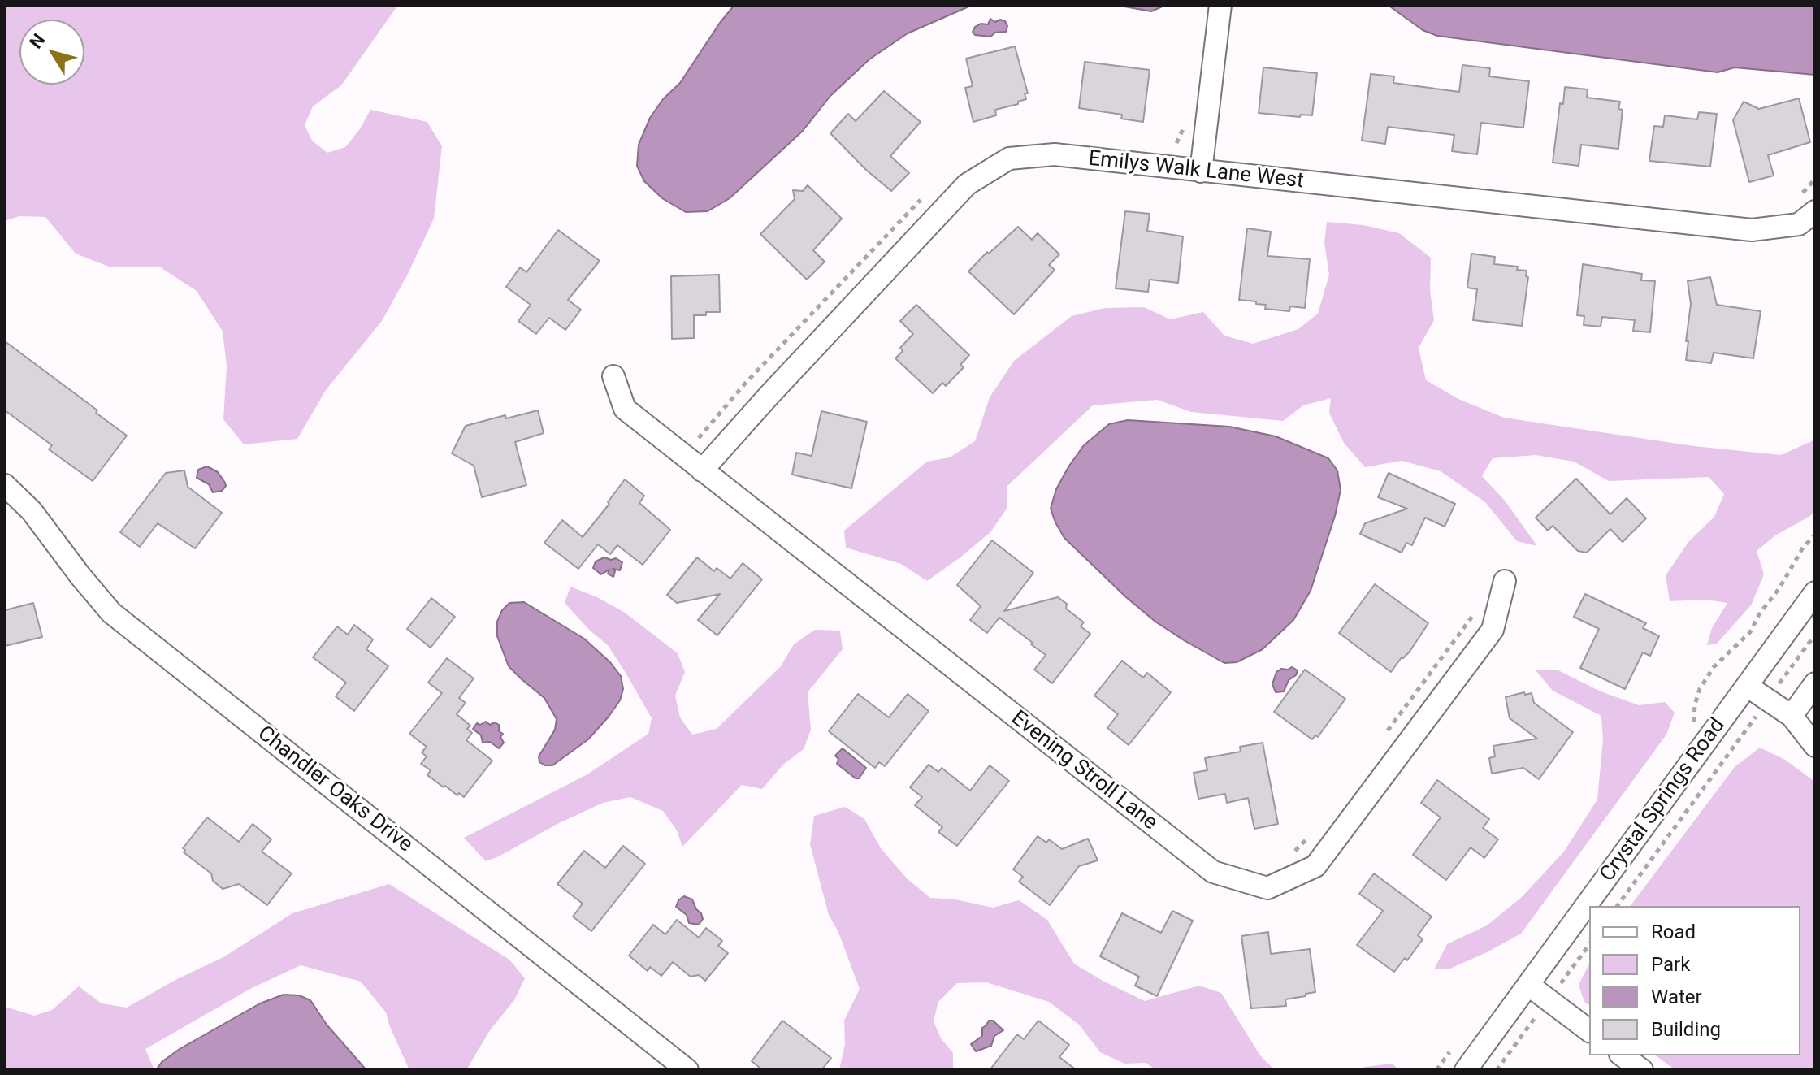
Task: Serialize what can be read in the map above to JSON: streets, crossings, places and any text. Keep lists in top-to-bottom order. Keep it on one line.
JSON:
{"streets":{"street":["Emilys Walk Lane West","Evening Stroll Lane","Chandler Oaks Drive","Crystal Springs Road"]},"crossings":[["Emilys Walk Lane West","Evening Stroll Lane"]],"legend":["Road","Park","Water","Building"],"north":"top left"}
